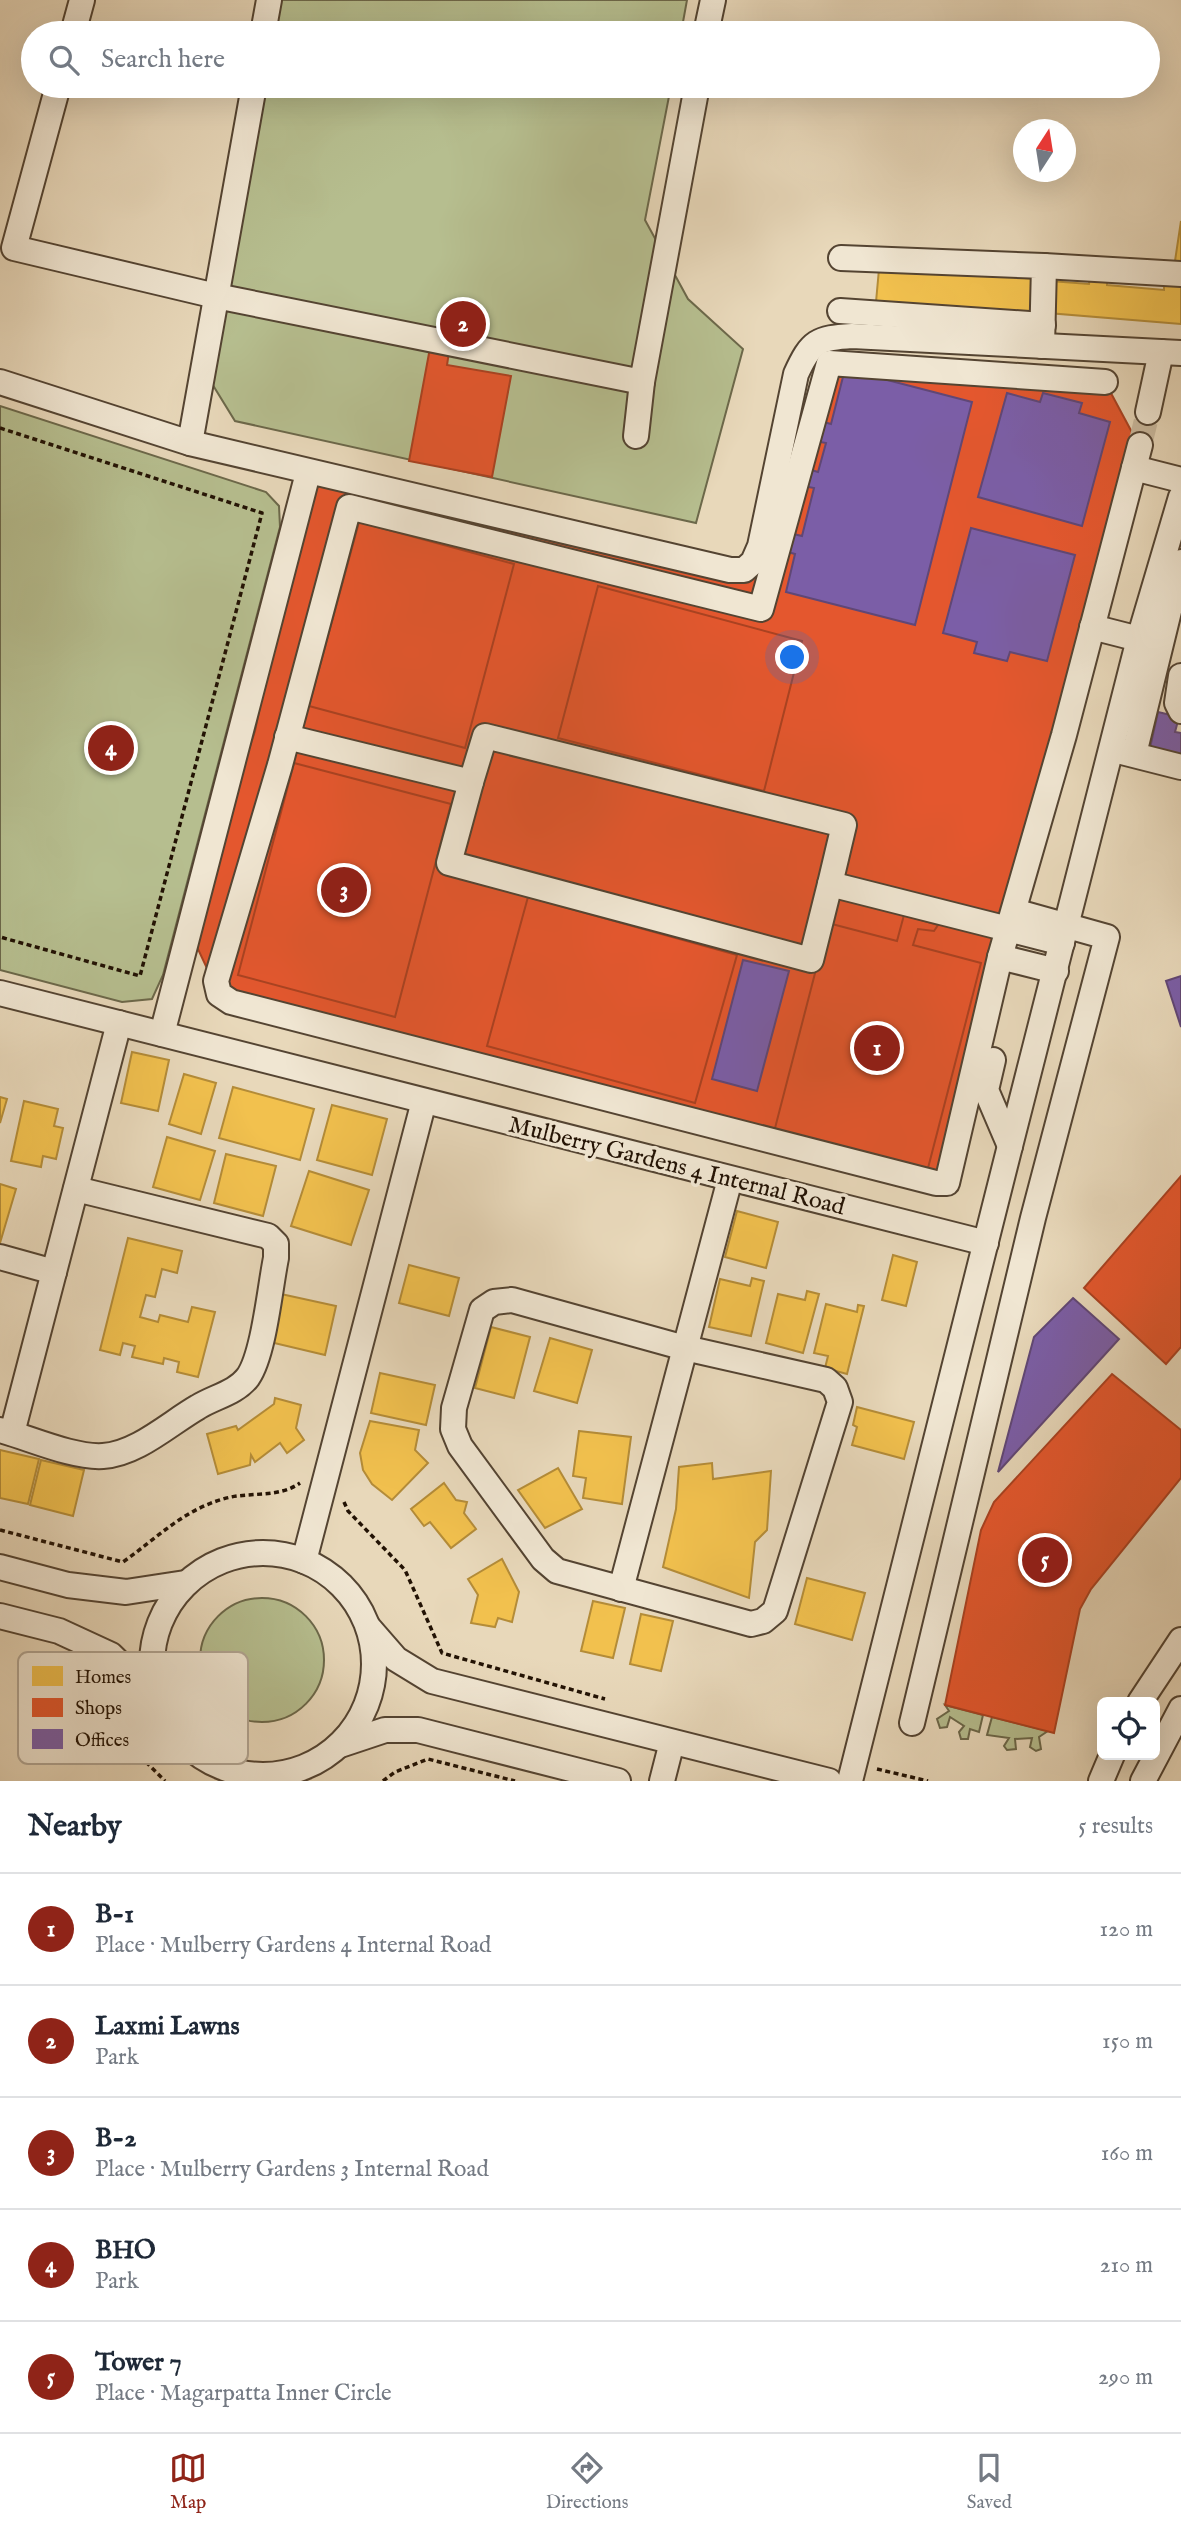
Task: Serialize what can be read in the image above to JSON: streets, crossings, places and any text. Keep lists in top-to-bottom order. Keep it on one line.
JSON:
{"streets":{"street":["Mulberry Gardens 4 Internal Road"]},"legend":["Homes","Shops","Offices"],"north":"top","page":{"search":"Search here","pins":["2","4","3","1","5"],"heading":["Nearby","5 results"],"list":[{"mark":"1","name":"B-1","note":"Place · Mulberry Gardens 4 Internal Road","value":"120 m"},{"mark":"2","name":"Laxmi Lawns","note":"Park","value":"150 m"},{"mark":"3","name":"B-2","note":"Place · Mulberry Gardens 3 Internal Road","value":"160 m"},{"mark":"4","name":"BHO","note":"Park","value":"210 m"},{"mark":"5","name":"Tower 7","note":"Place · Magarpatta Inner Circle","value":"290 m"}],"nav":["Map","Directions","Saved"]}}
